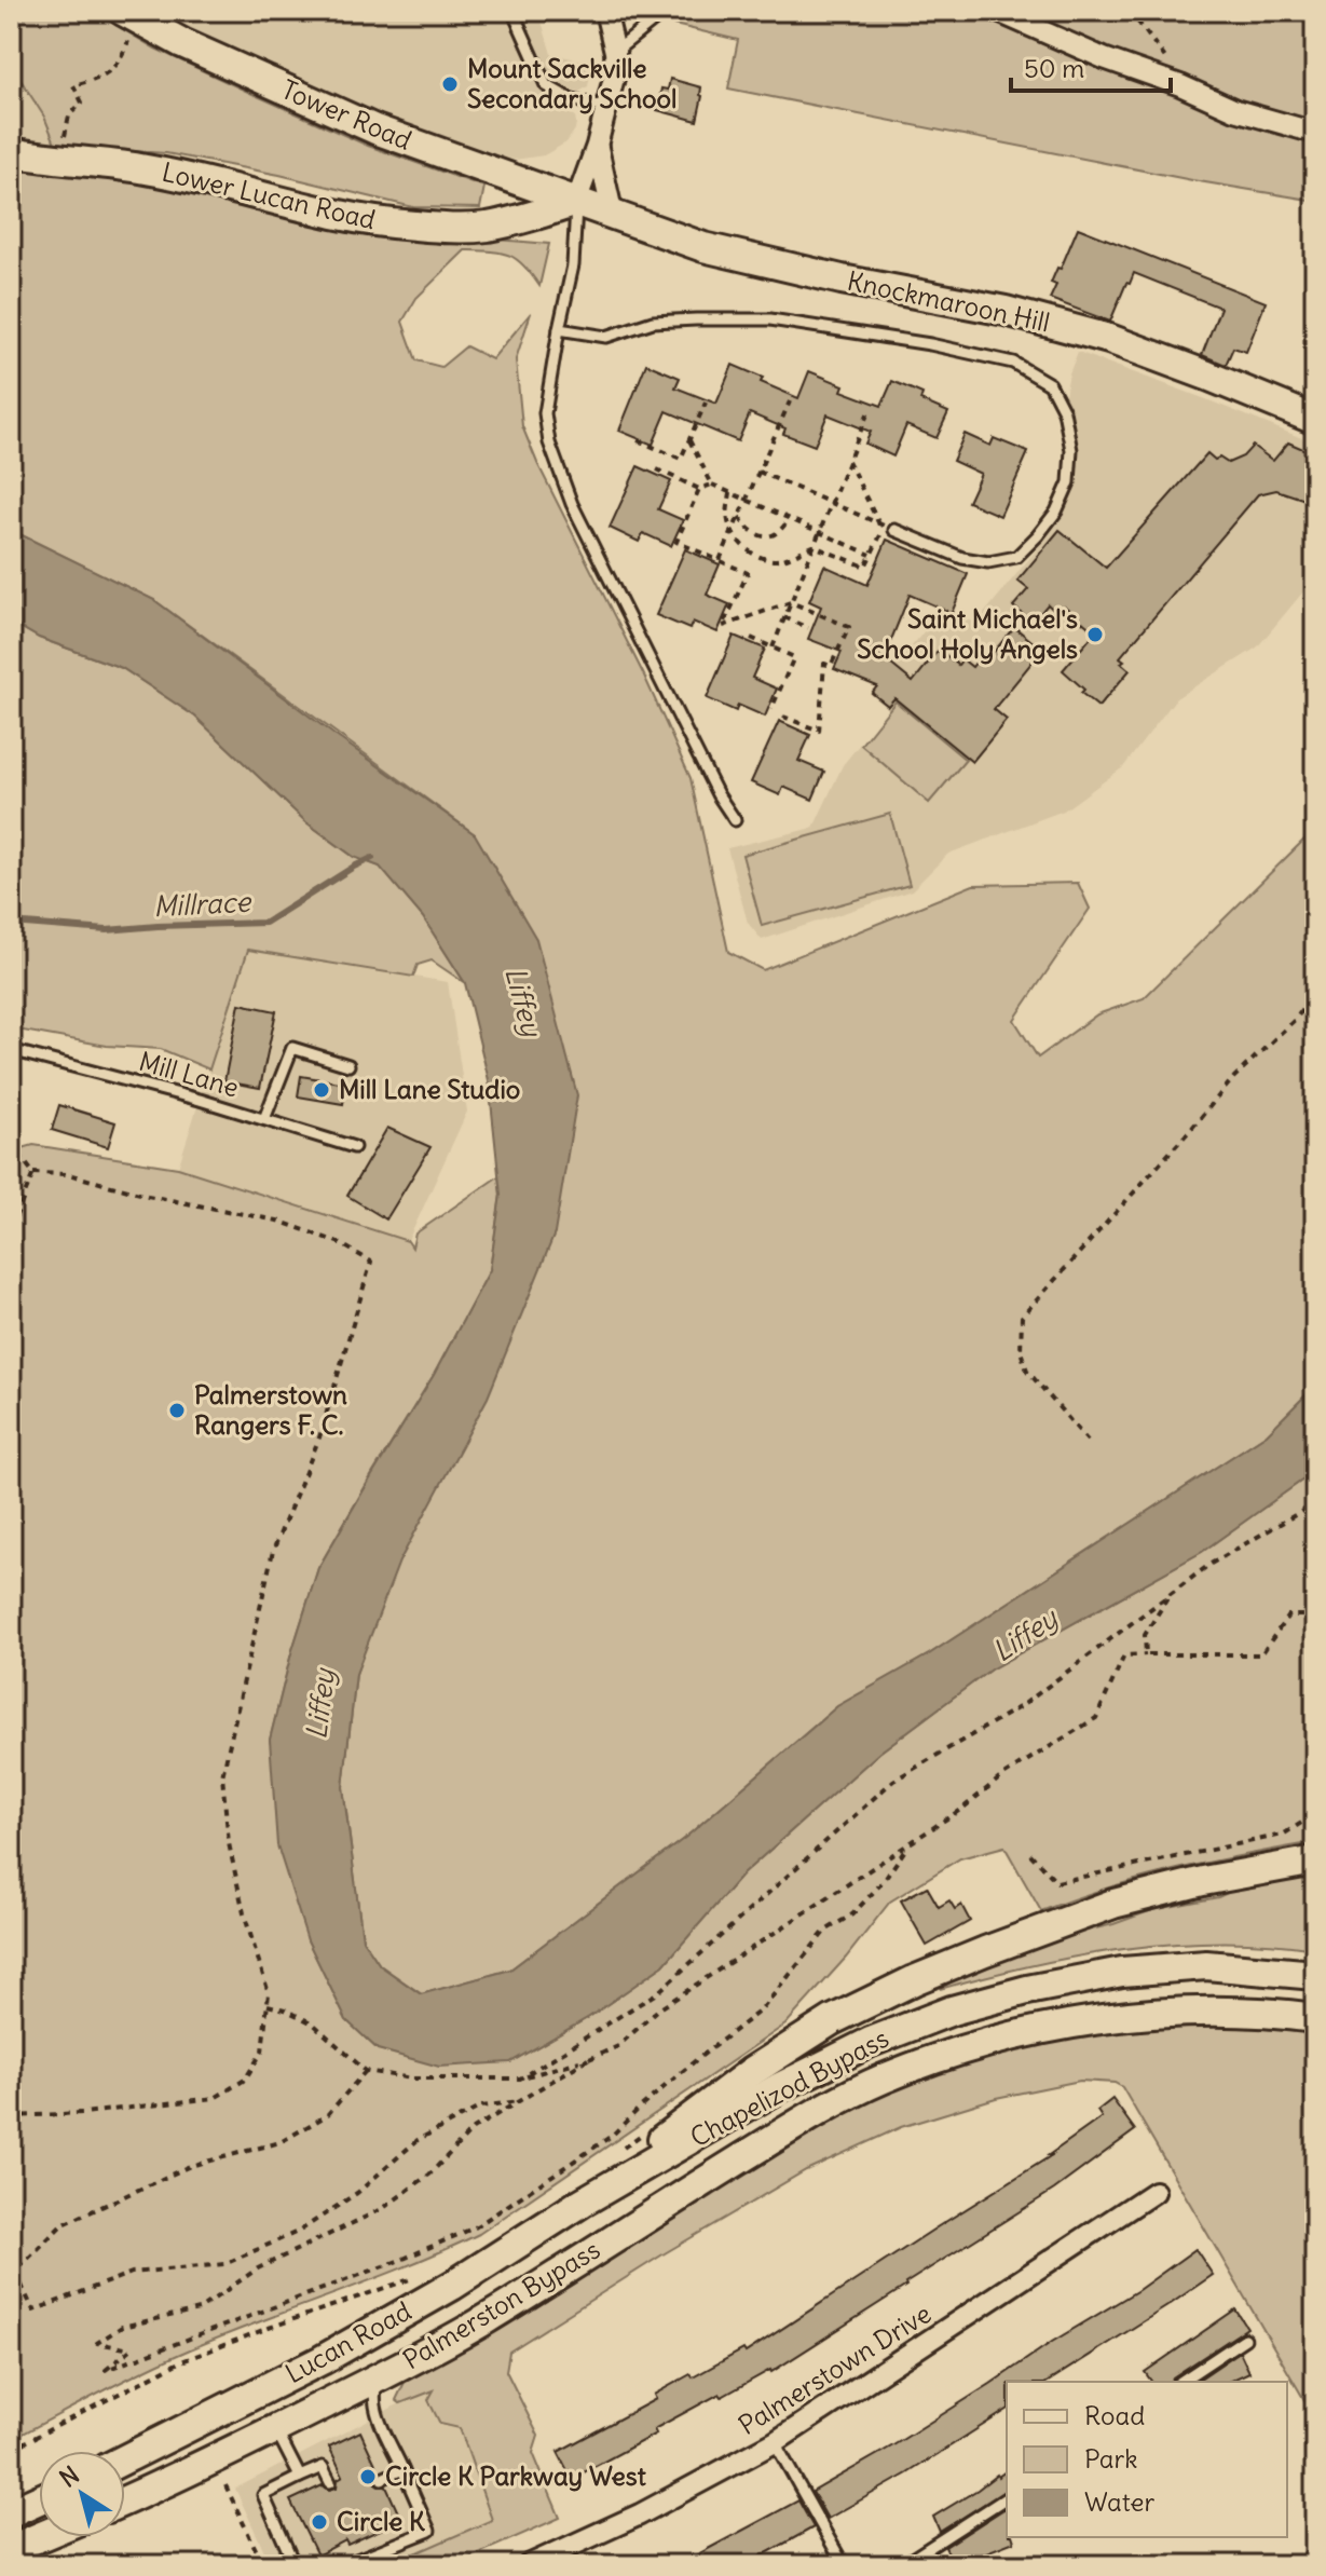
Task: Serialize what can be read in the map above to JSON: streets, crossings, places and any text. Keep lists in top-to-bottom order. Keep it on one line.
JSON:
{"streets":{"main road":["Tower Road","Lower Lucan Road","Knockmaroon Hill","Chapelizod Bypass","Palmerston Bypass","Lucan Road"],"street":["Palmerstown Drive"],"lane":["Mill Lane"]},"crossings":[["Tower Road","Lower Lucan Road"],["Tower Road","Knockmaroon Hill"],["Lower Lucan Road","Knockmaroon Hill"],["Chapelizod Bypass","Palmerston Bypass"],["Chapelizod Bypass","Lucan Road"]],"water":["Millrace","Liffey"],"places":["Mount Sackville Secondary School","Saint Michael's School Holy Angels","Mill Lane Studio","Palmerstown Rangers F. C.","Circle K Parkway West","Circle K"],"legend":["Road","Park","Water"],"scale_bar":"50 m","north":"top left"}
